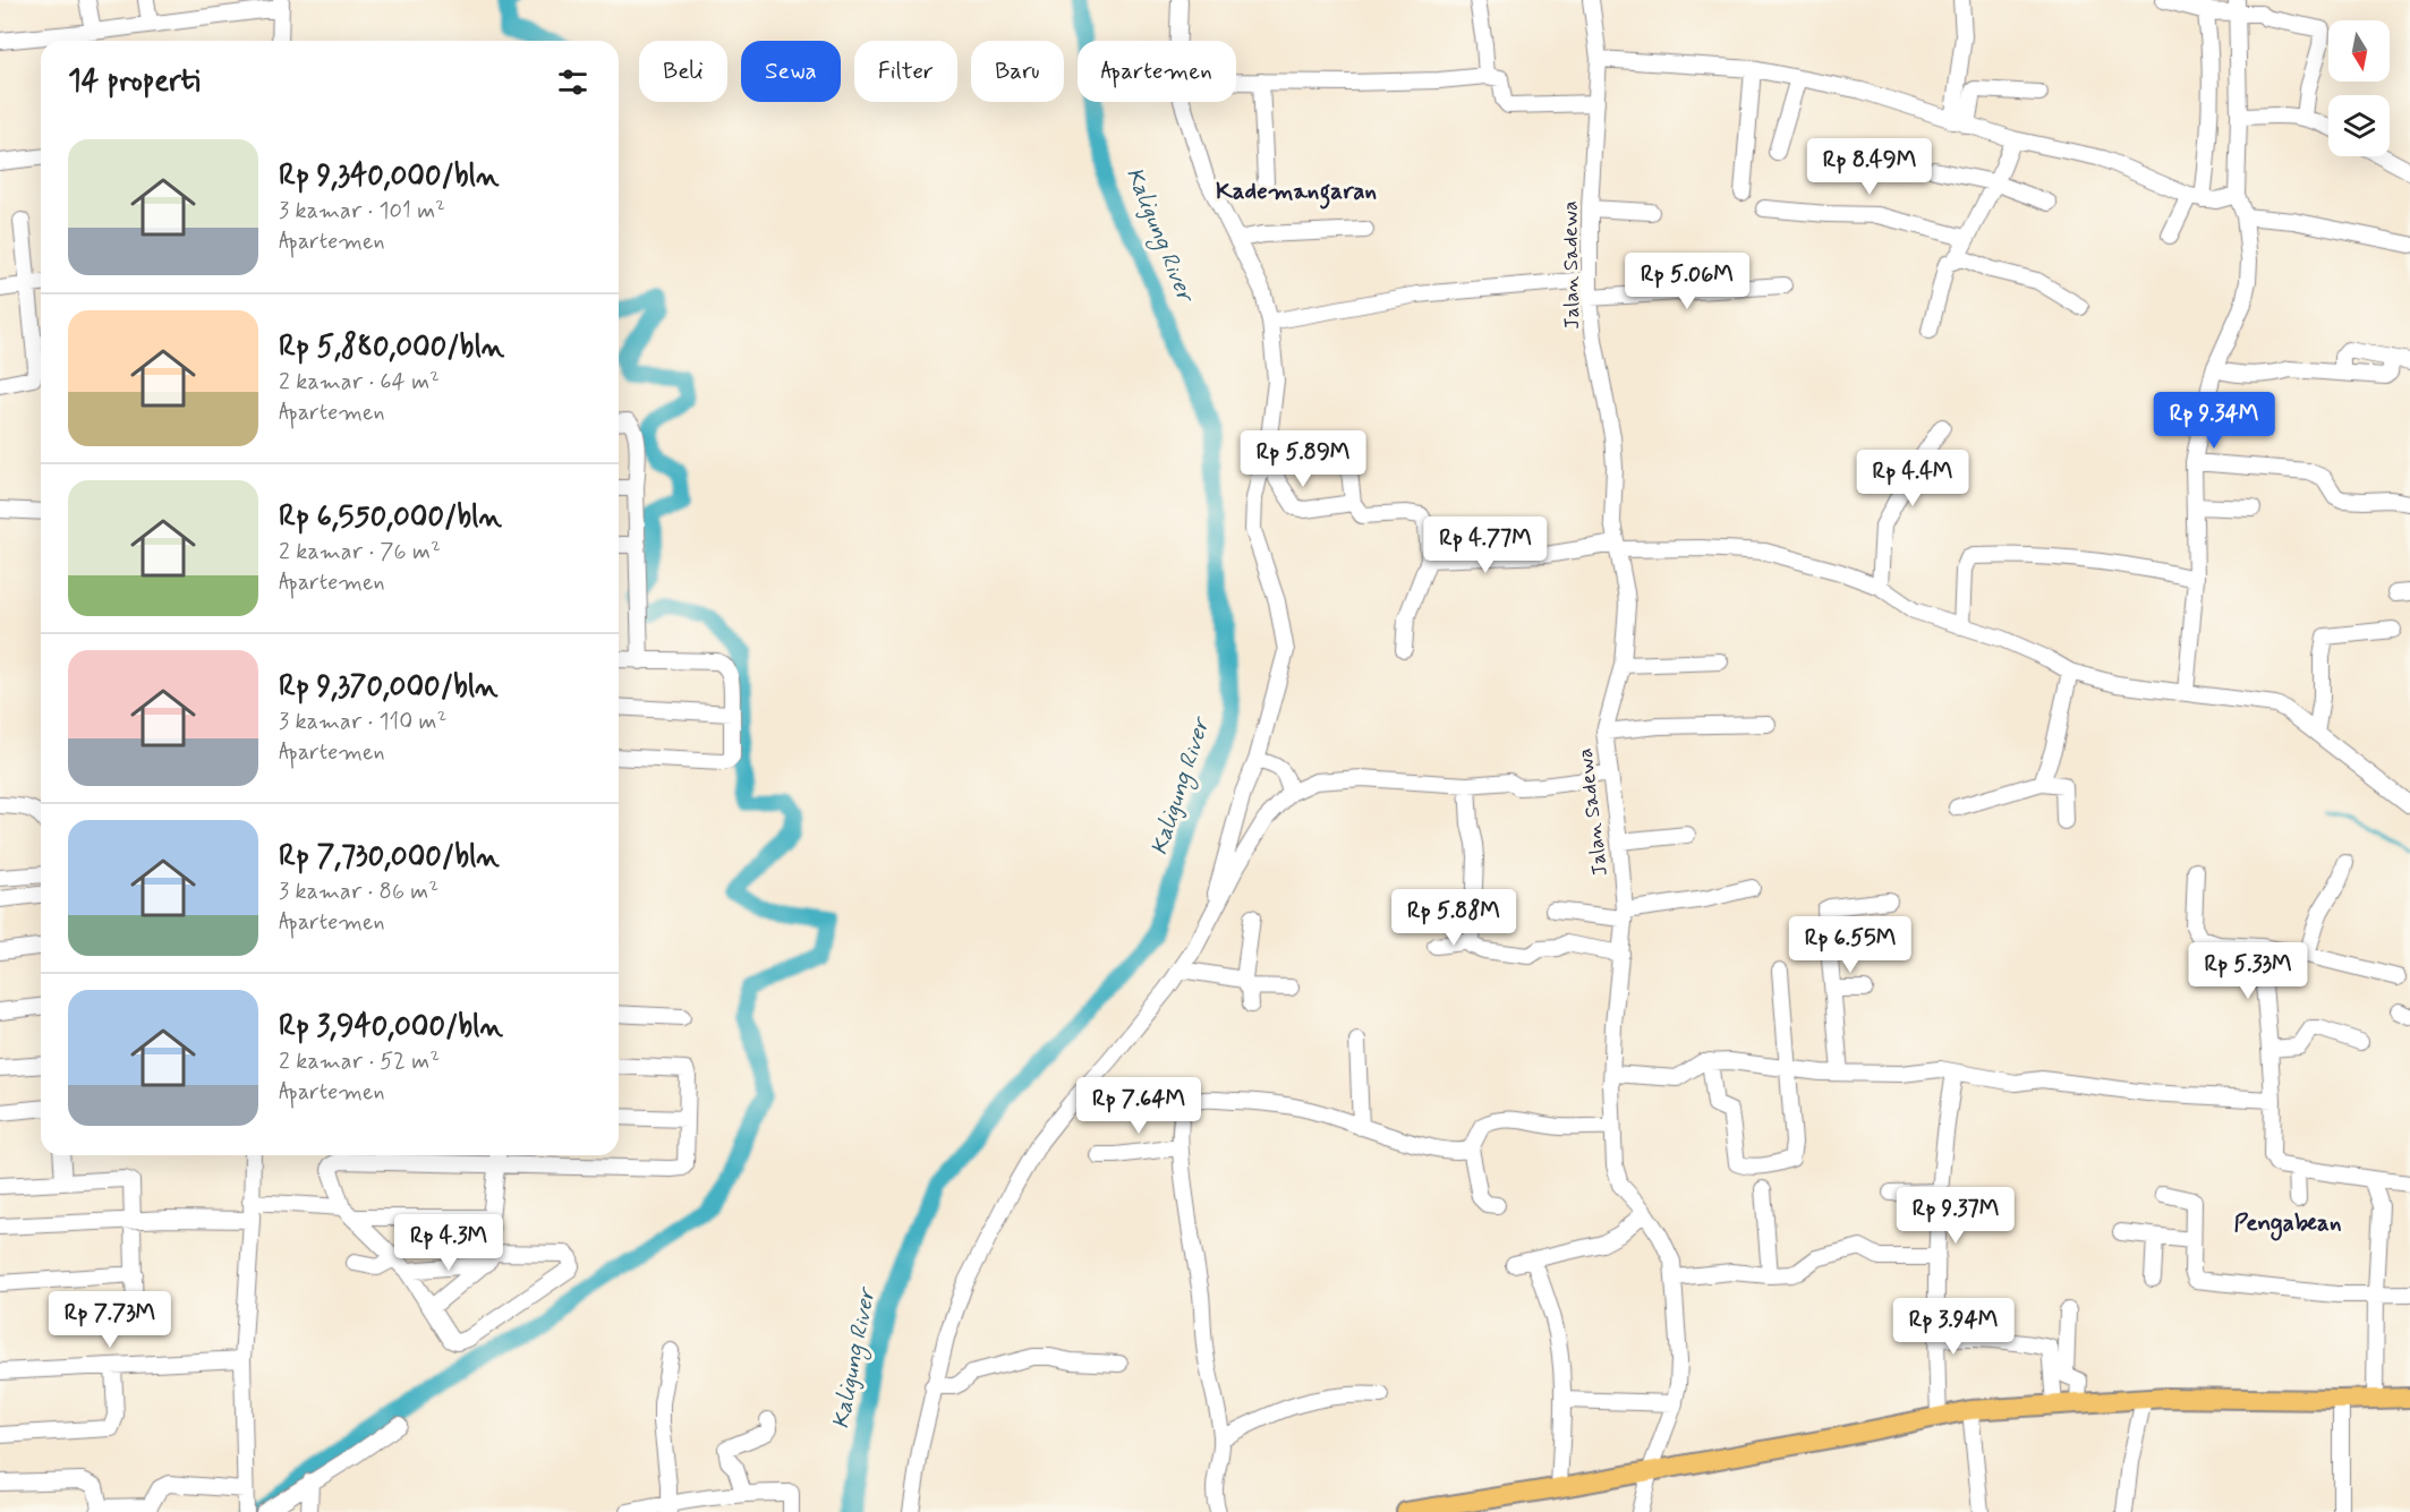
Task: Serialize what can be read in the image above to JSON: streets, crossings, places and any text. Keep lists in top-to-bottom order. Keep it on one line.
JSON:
{"streets":{"street":["Jalan Sadewa"]},"districts":["Kademangaran","Pengabean"],"water":["Kaligung River"],"north":"bottom","page":{"chip":["Beli","Sewa","Filter","Baru","Apartemen"],"heading":"14 properti","list":[{"name":"Rp 9,340,000/bln","note":"3 kamar · 101 m² · Apartemen"},{"name":"Rp 5,880,000/bln","note":"2 kamar · 64 m² · Apartemen"},{"name":"Rp 6,550,000/bln","note":"2 kamar · 76 m² · Apartemen"},{"name":"Rp 9,370,000/bln","note":"3 kamar · 110 m² · Apartemen"},{"name":"Rp 7,730,000/bln","note":"3 kamar · 86 m² · Apartemen"},{"name":"Rp 3,940,000/bln","note":"2 kamar · 52 m² · Apartemen"}],"price":["Rp 8.49M","Rp 5.06M","Rp 9.34M","Rp 5.89M","Rp 4.4M","Rp 4.77M","Rp 5.88M","Rp 6.55M","Rp 5.33M","Rp 7.64M","Rp 9.37M","Rp 4.3M","Rp 7.73M","Rp 3.94M"]}}
